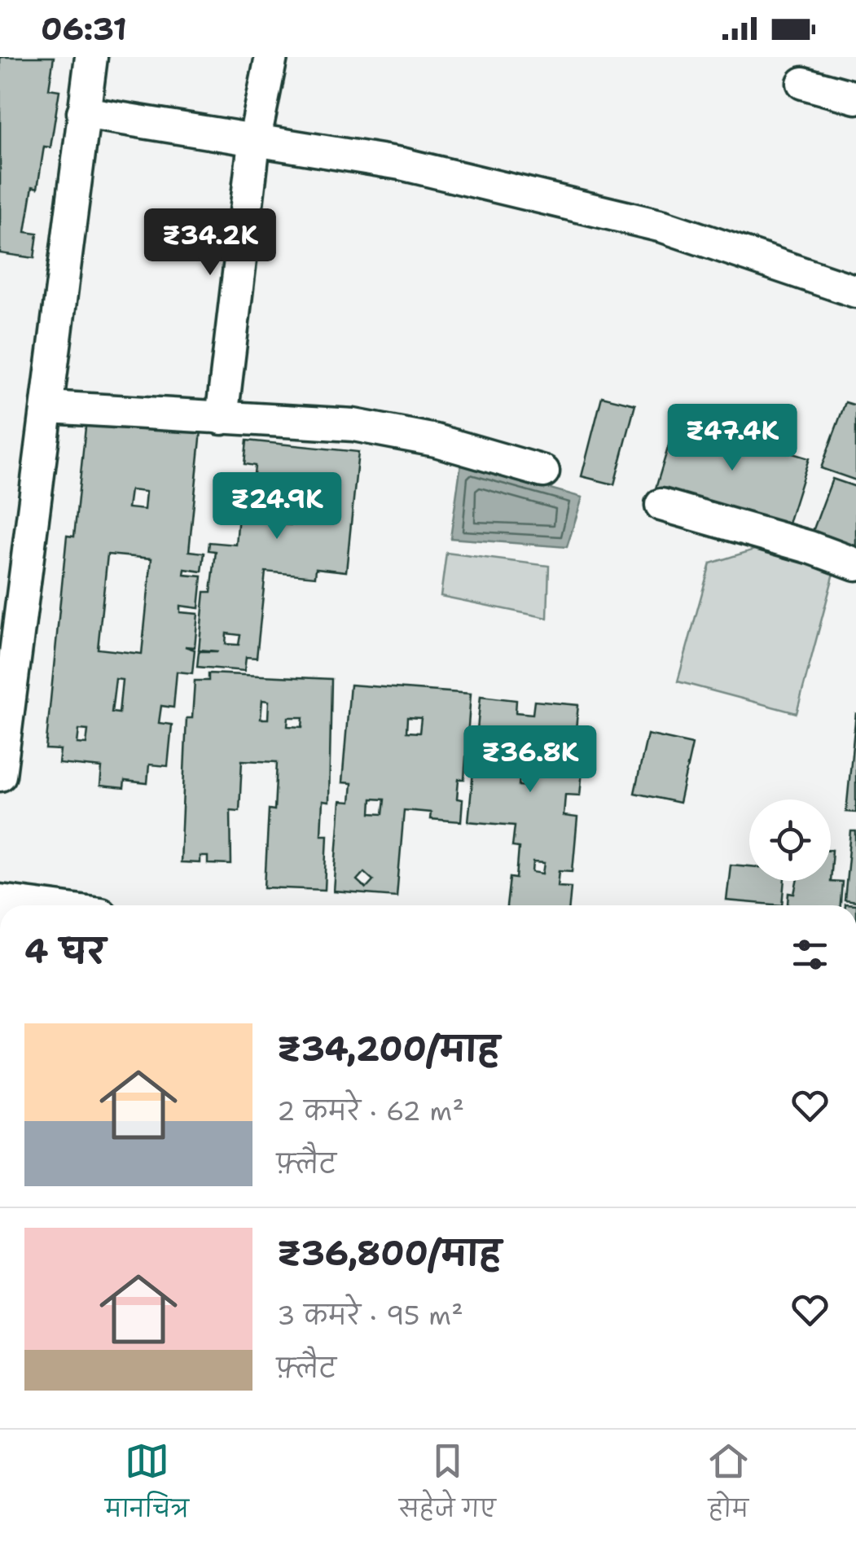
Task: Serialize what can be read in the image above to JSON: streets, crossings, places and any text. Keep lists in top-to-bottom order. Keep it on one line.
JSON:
{"page":{"status":"06:31","price":["₹34.2K","₹47.4K","₹24.9K","₹36.8K"],"heading":"4 घर","list":[{"name":"₹34,200/माह","note":"2 कमरे · 62 m² · फ़्लैट"},{"name":"₹36,800/माह","note":"3 कमरे · 95 m² · फ़्लैट"}],"tabs":["मानचित्र","सहेजे गए","होम"]}}
